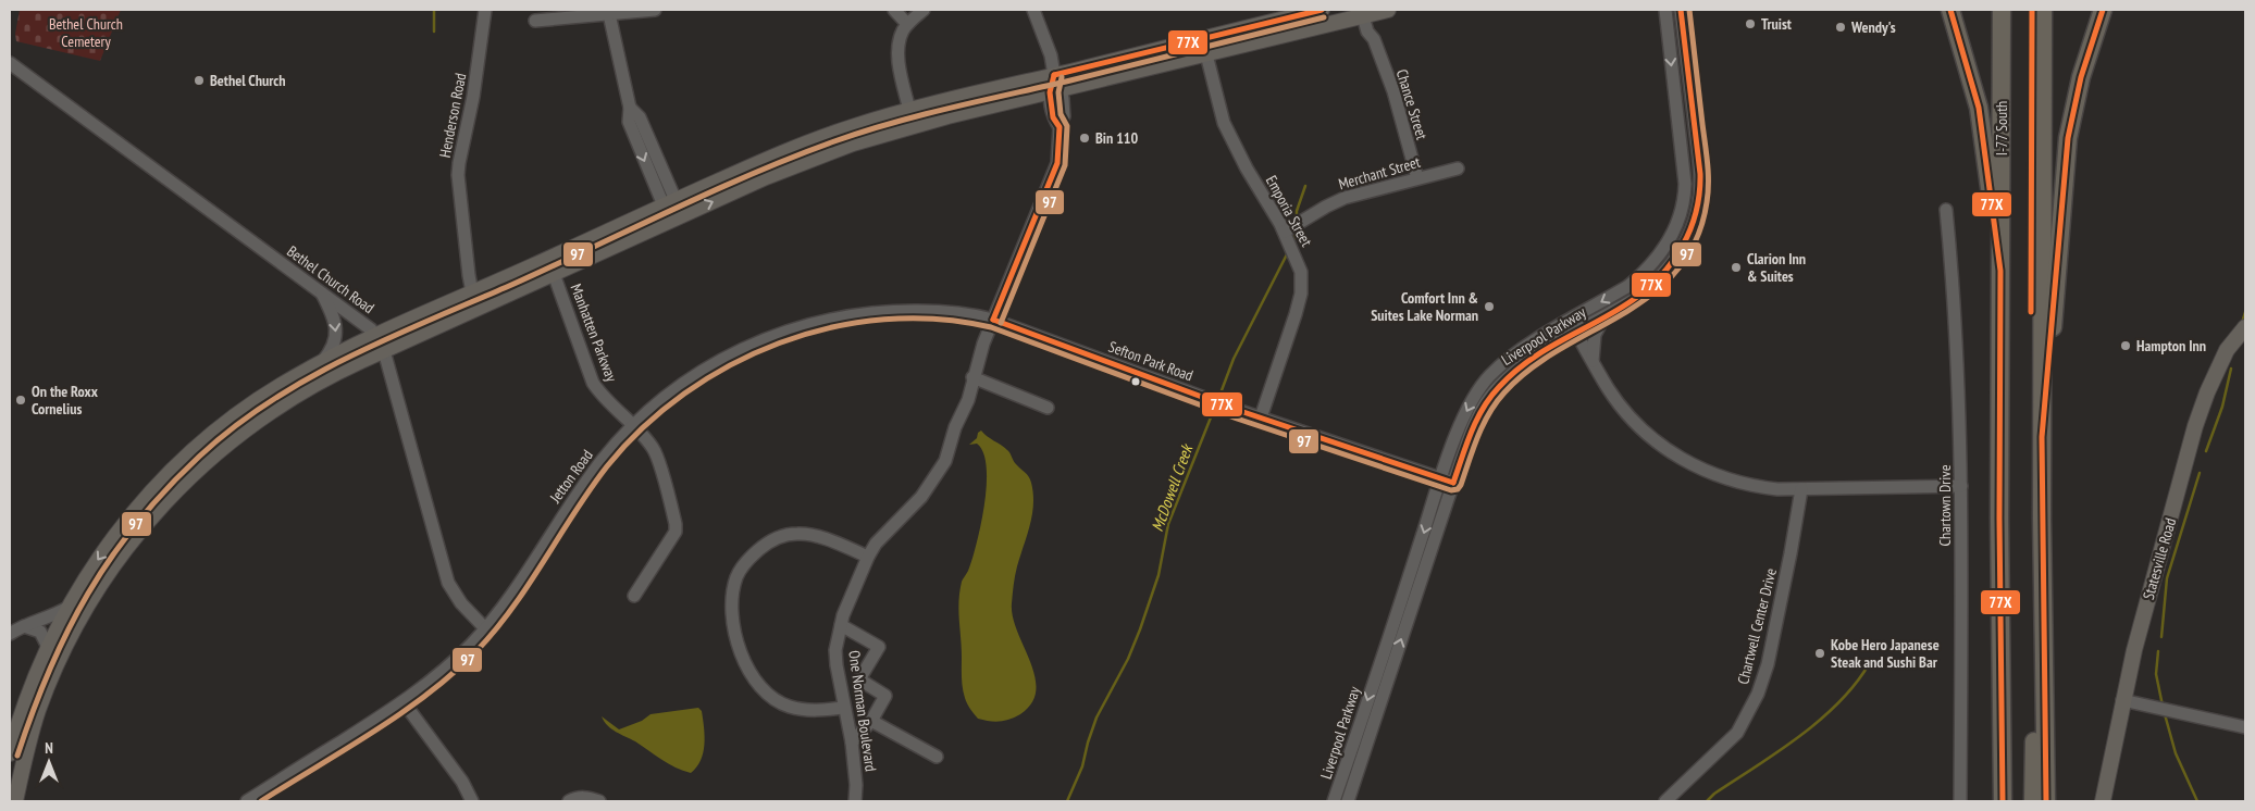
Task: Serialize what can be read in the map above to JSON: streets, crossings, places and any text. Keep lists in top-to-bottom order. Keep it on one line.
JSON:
{"streets":{"highway":["I-77 South"],"main road":["Statesville Road"],"street":["Chance Street","Henderson Road","Merchant Street","Emporia Street","Bethel Church Road","Manhatten Parkway","Liverpool Parkway","Sefton Park Road","Jetton Road","Chartown Drive","Chartwell Center Drive","One Norman Boulevard"]},"crossings":[["Chance Street","Merchant Street"],["Merchant Street","Emporia Street"],["Emporia Street","Sefton Park Road"],["Bethel Church Road","Jetton Road"],["Manhatten Parkway","Jetton Road"],["Liverpool Parkway","Sefton Park Road"],["Sefton Park Road","Jetton Road"],["Sefton Park Road","One Norman Boulevard"],["Jetton Road","One Norman Boulevard"]],"water":["McDowell Creek"],"parks":["Bethel Church Cemetery"],"places":["Truist","Wendy's","Bethel Church","Bin 110","Clarion Inn & Suites","Comfort Inn & Suites Lake Norman","Hampton Inn","On the Roxx Cornelius","Kobe Hero Japanese Steak and Sushi Bar"],"lines":["transit line 77X","transit line 97"],"north":"top"}
